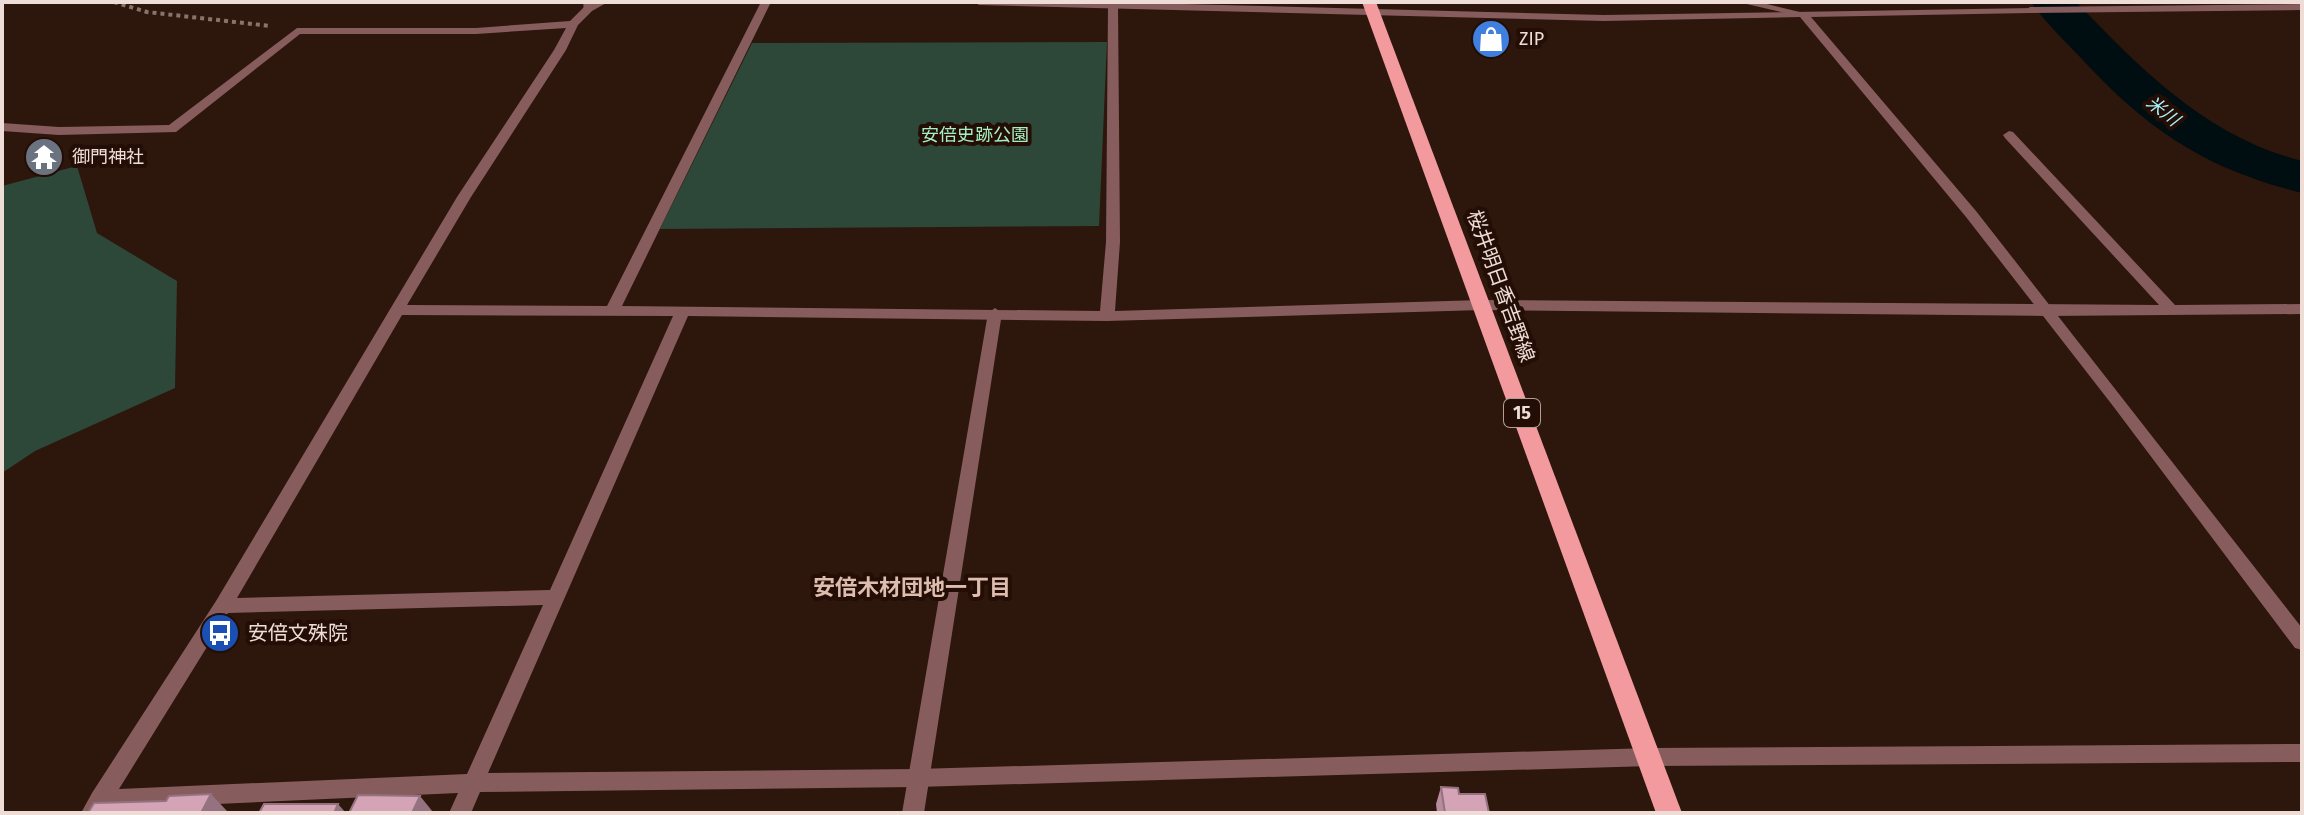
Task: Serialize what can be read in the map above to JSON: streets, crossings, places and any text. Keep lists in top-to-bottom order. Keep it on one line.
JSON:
{"streets":{"main road":["桜井明日香吉野線","15"]},"districts":["安倍木材団地一丁目"],"water":["米川"],"parks":["安倍史跡公園"],"places":{"shop":["ZIP"],"temple":["御門神社"],"bus stop":["安倍文殊院"]}}
